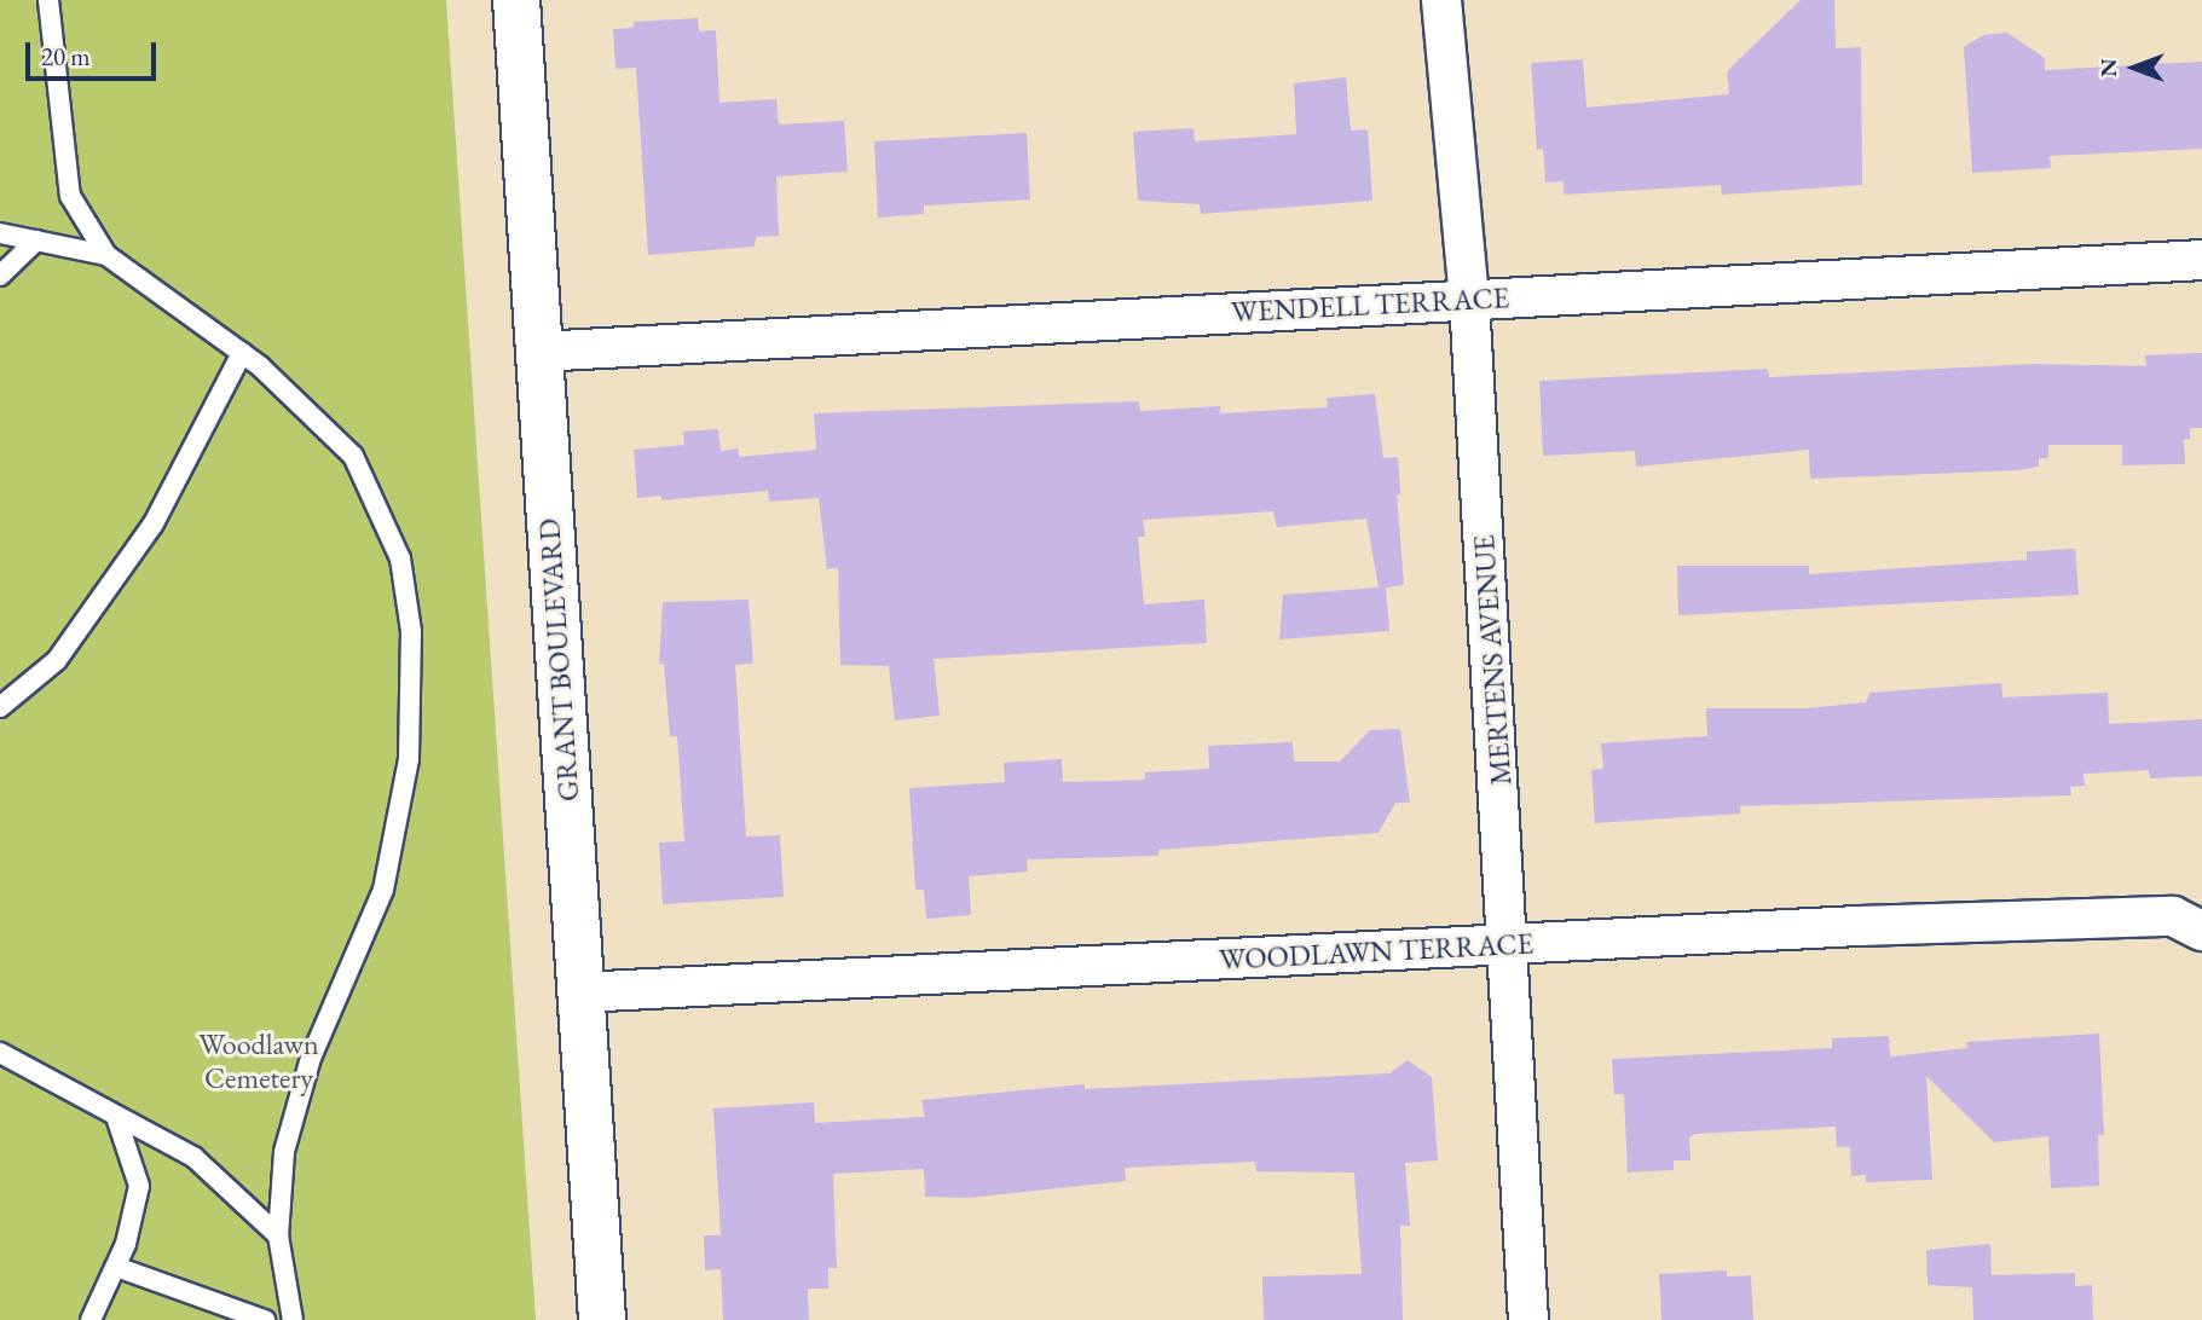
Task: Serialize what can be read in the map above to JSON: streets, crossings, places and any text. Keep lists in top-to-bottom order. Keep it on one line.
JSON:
{"streets":{"street":["WENDELL TERRACE","GRANT BOULEVARD","MERTENS AVENUE","WOODLAWN TERRACE"]},"crossings":[["WENDELL TERRACE","GRANT BOULEVARD"],["WENDELL TERRACE","MERTENS AVENUE"],["GRANT BOULEVARD","WOODLAWN TERRACE"],["MERTENS AVENUE","WOODLAWN TERRACE"]],"parks":["Woodlawn Cemetery"],"scale_bar":"20 m","north":"left"}
